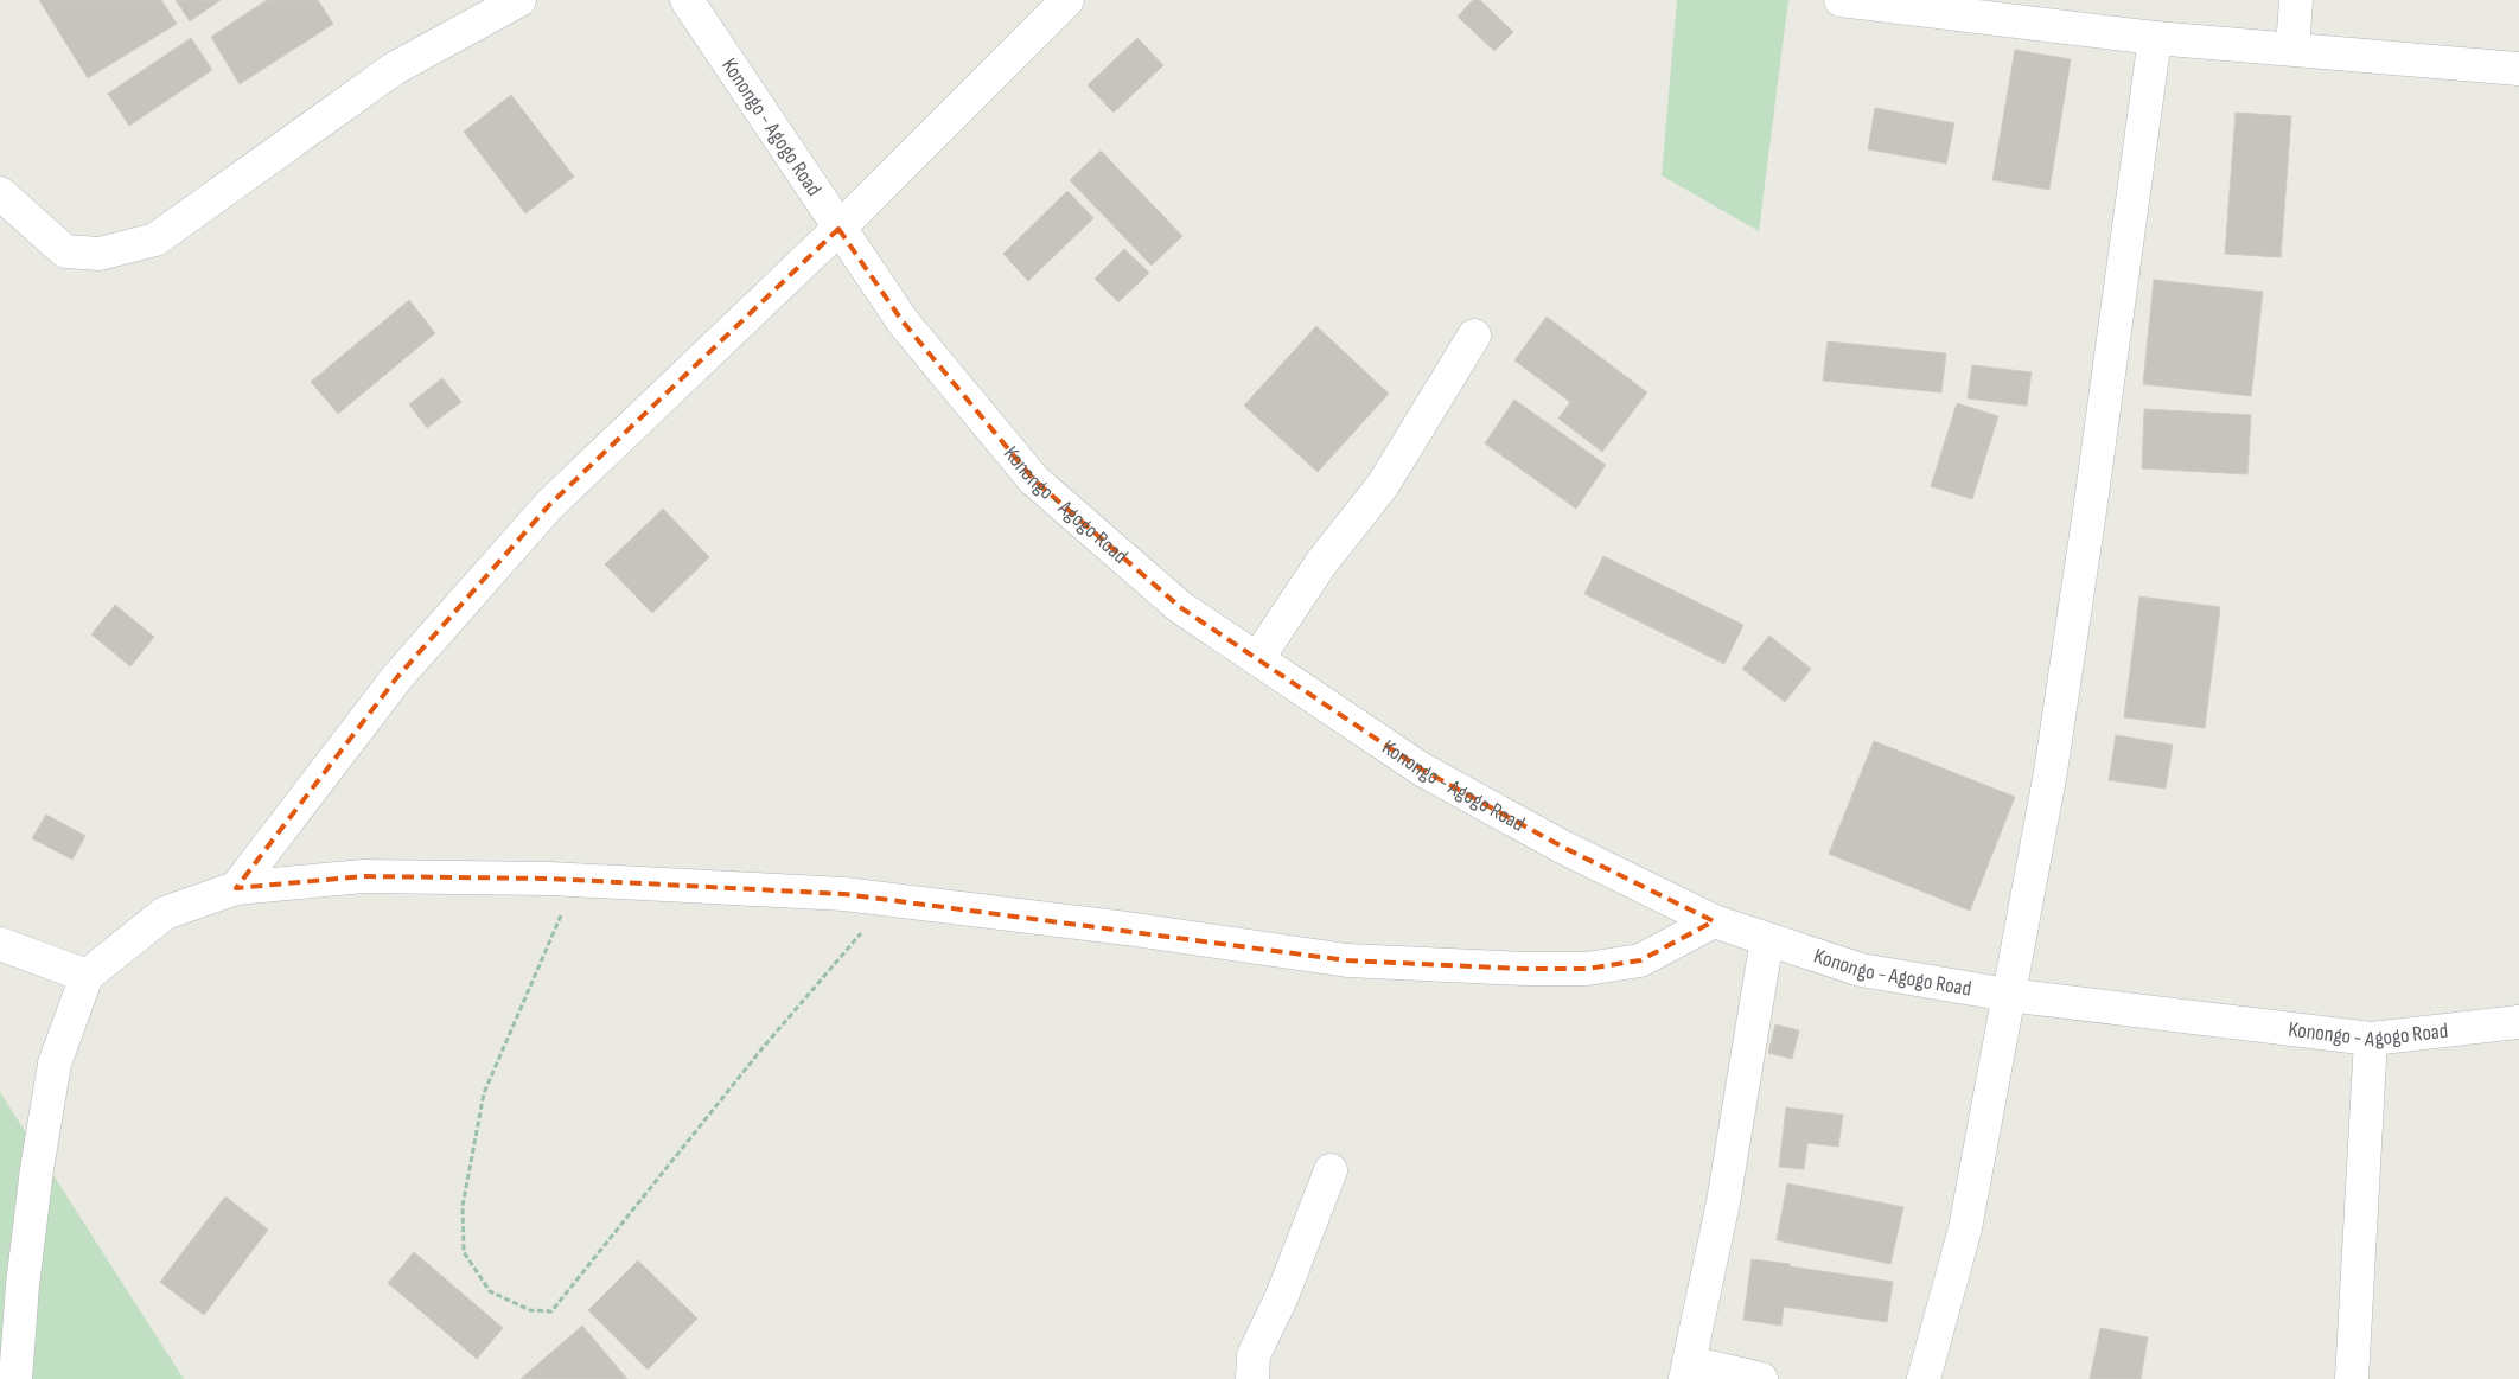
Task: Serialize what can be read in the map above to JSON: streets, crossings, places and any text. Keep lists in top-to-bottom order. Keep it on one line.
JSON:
{"streets":{"street":["Konongo - Agogo Road"]}}
